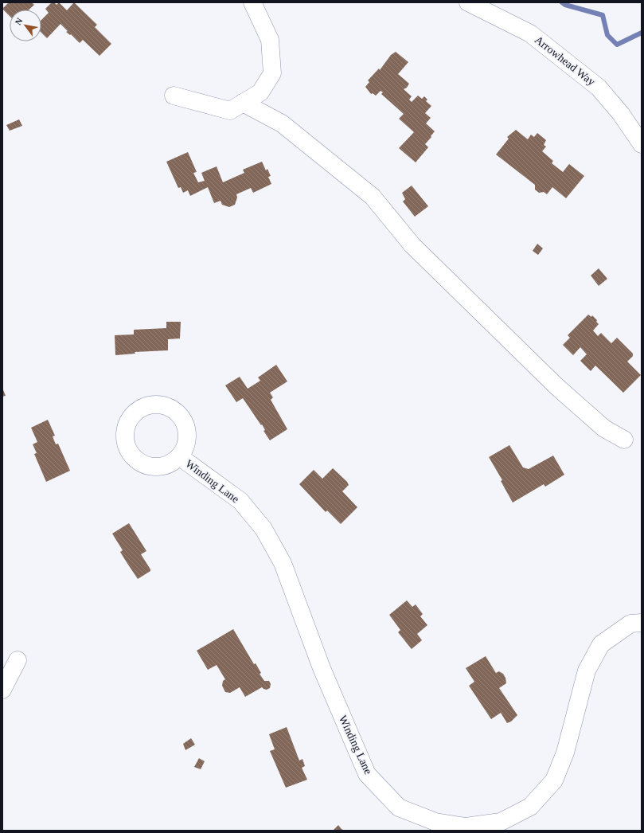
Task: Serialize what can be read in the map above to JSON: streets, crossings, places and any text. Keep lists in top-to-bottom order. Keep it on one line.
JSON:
{"streets":{"street":["Arrowhead Way","Winding Lane"]},"north":"top left"}
